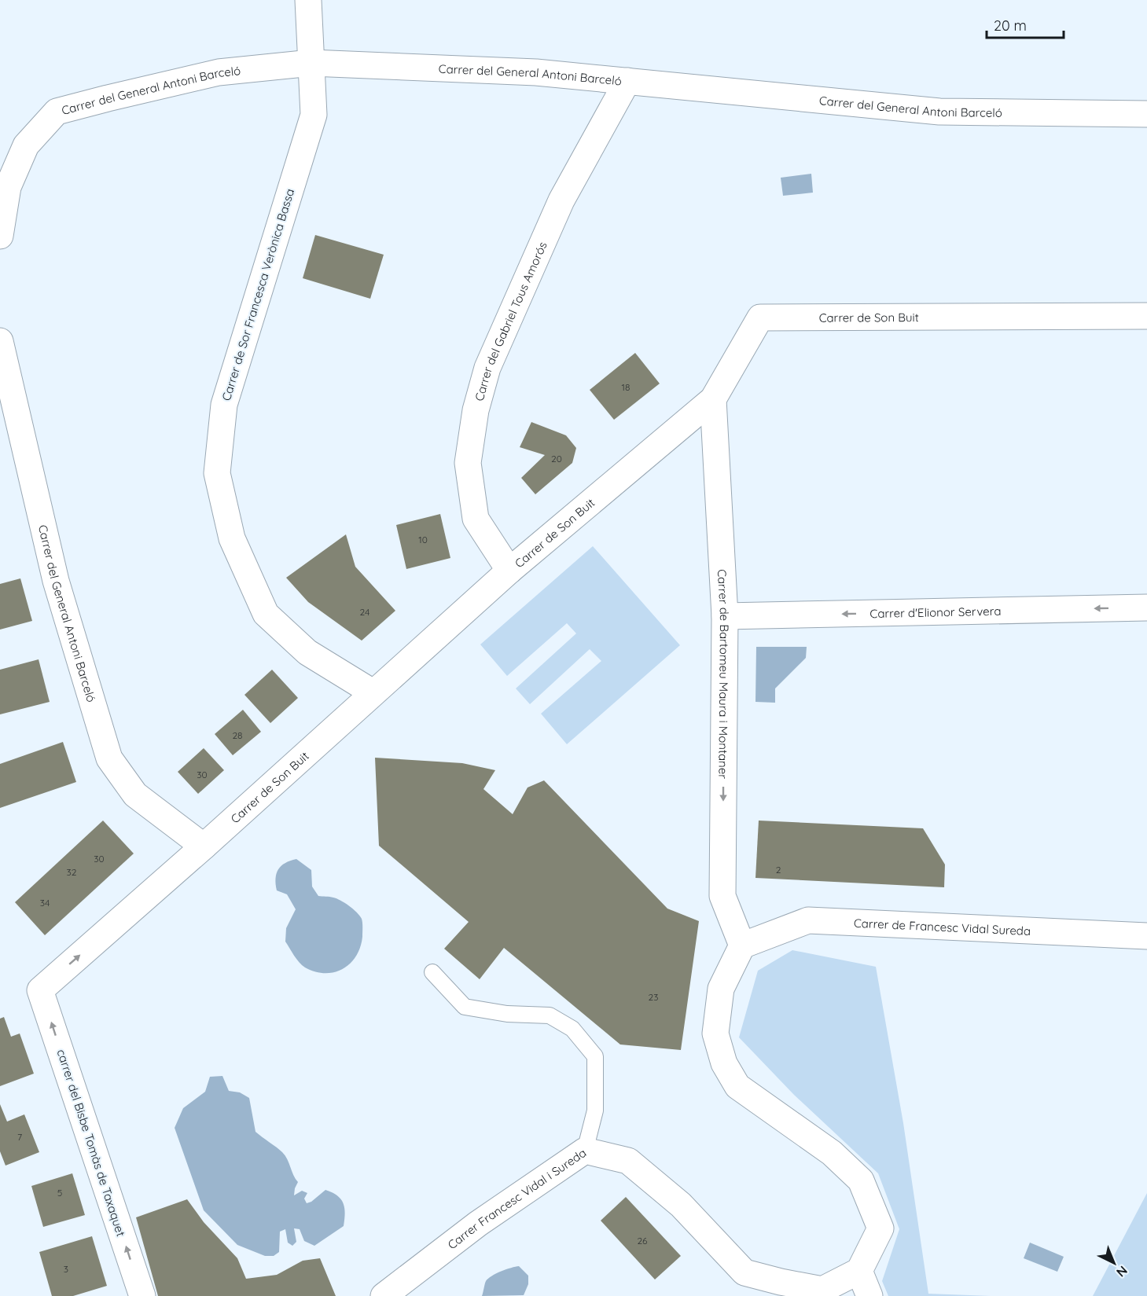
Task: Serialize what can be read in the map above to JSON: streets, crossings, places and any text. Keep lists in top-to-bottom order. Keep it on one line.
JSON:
{"streets":{"street":["Carrer del General Antoni Barceló","Carrer de Sor Francesca Verònica Bassa","Carrer de Son Buit","Carrer del Gabriel Tous Amorós","Carrer d'Elionor Servera","Carrer de Bartomeu Maura i Montaner","Carrer de Francesc Vidal Sureda","carrer del Bisbe Tomàs de Taxaquet","Carrer Francesc Vidal i Sureda"]},"crossings":[["Carrer del General Antoni Barceló","Carrer de Sor Francesca Verònica Bassa"],["Carrer del General Antoni Barceló","Carrer de Son Buit"],["Carrer del General Antoni Barceló","Carrer del Gabriel Tous Amorós"],["Carrer de Sor Francesca Verònica Bassa","Carrer de Son Buit"],["Carrer de Son Buit","Carrer del Gabriel Tous Amorós"],["Carrer de Son Buit","Carrer de Bartomeu Maura i Montaner"],["Carrer de Son Buit","carrer del Bisbe Tomàs de Taxaquet"],["Carrer d'Elionor Servera","Carrer de Bartomeu Maura i Montaner"],["Carrer de Bartomeu Maura i Montaner","Carrer de Francesc Vidal Sureda"]],"one_way":["Carrer d'Elionor Servera","Carrer de Bartomeu Maura i Montaner","carrer del Bisbe Tomàs de Taxaquet"],"house_numbers":["18","20","10","24","28","30","30","2","32","34","23","7","5","26","3"],"scale_bar":"20 m","north":"bottom right"}
